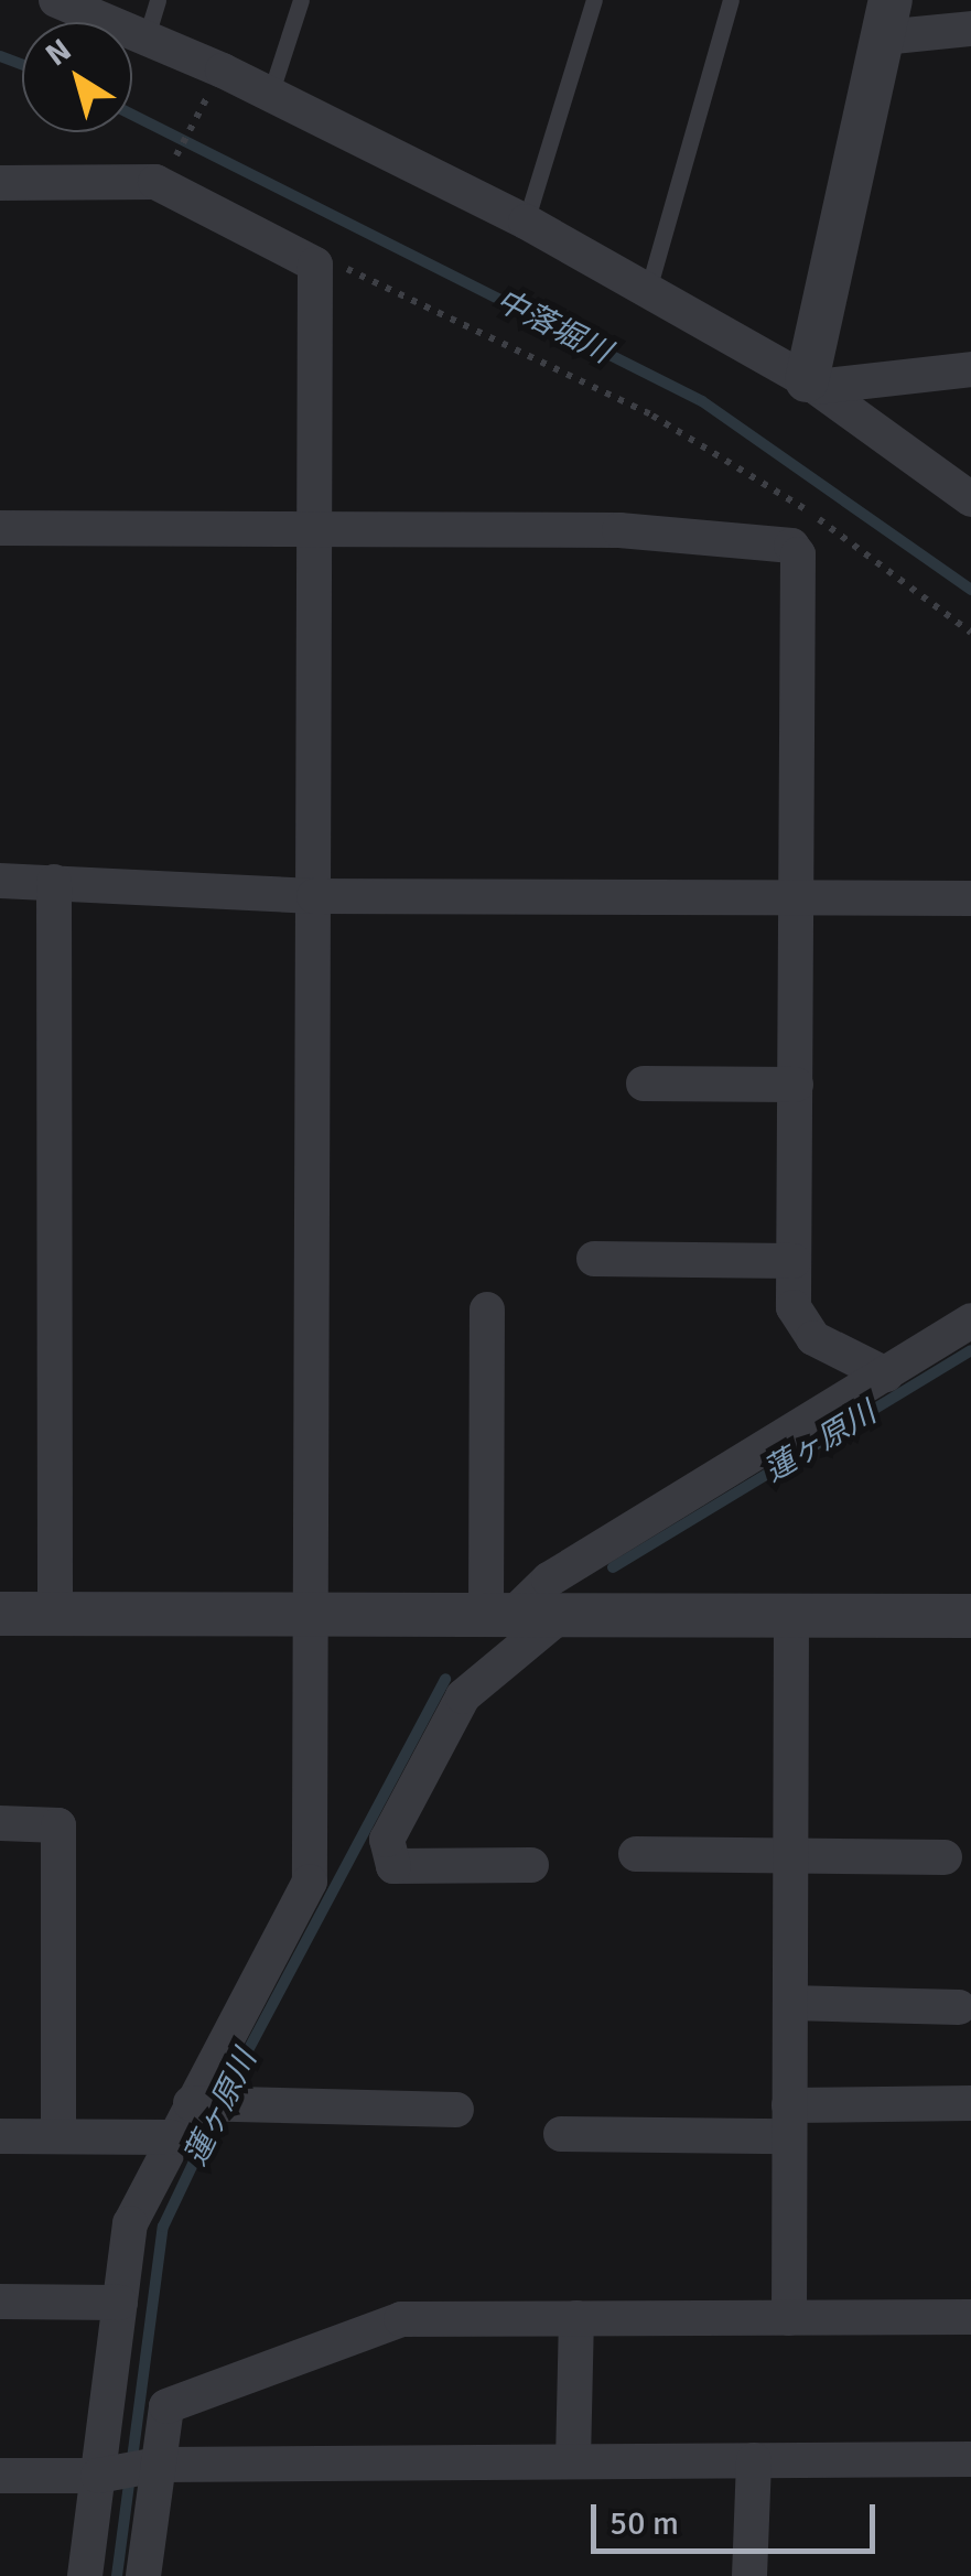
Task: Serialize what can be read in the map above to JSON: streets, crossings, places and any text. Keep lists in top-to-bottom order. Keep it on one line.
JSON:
{"water":["中落堀川","蓮ヶ原川"],"scale_bar":"50 m","north":"top left"}
